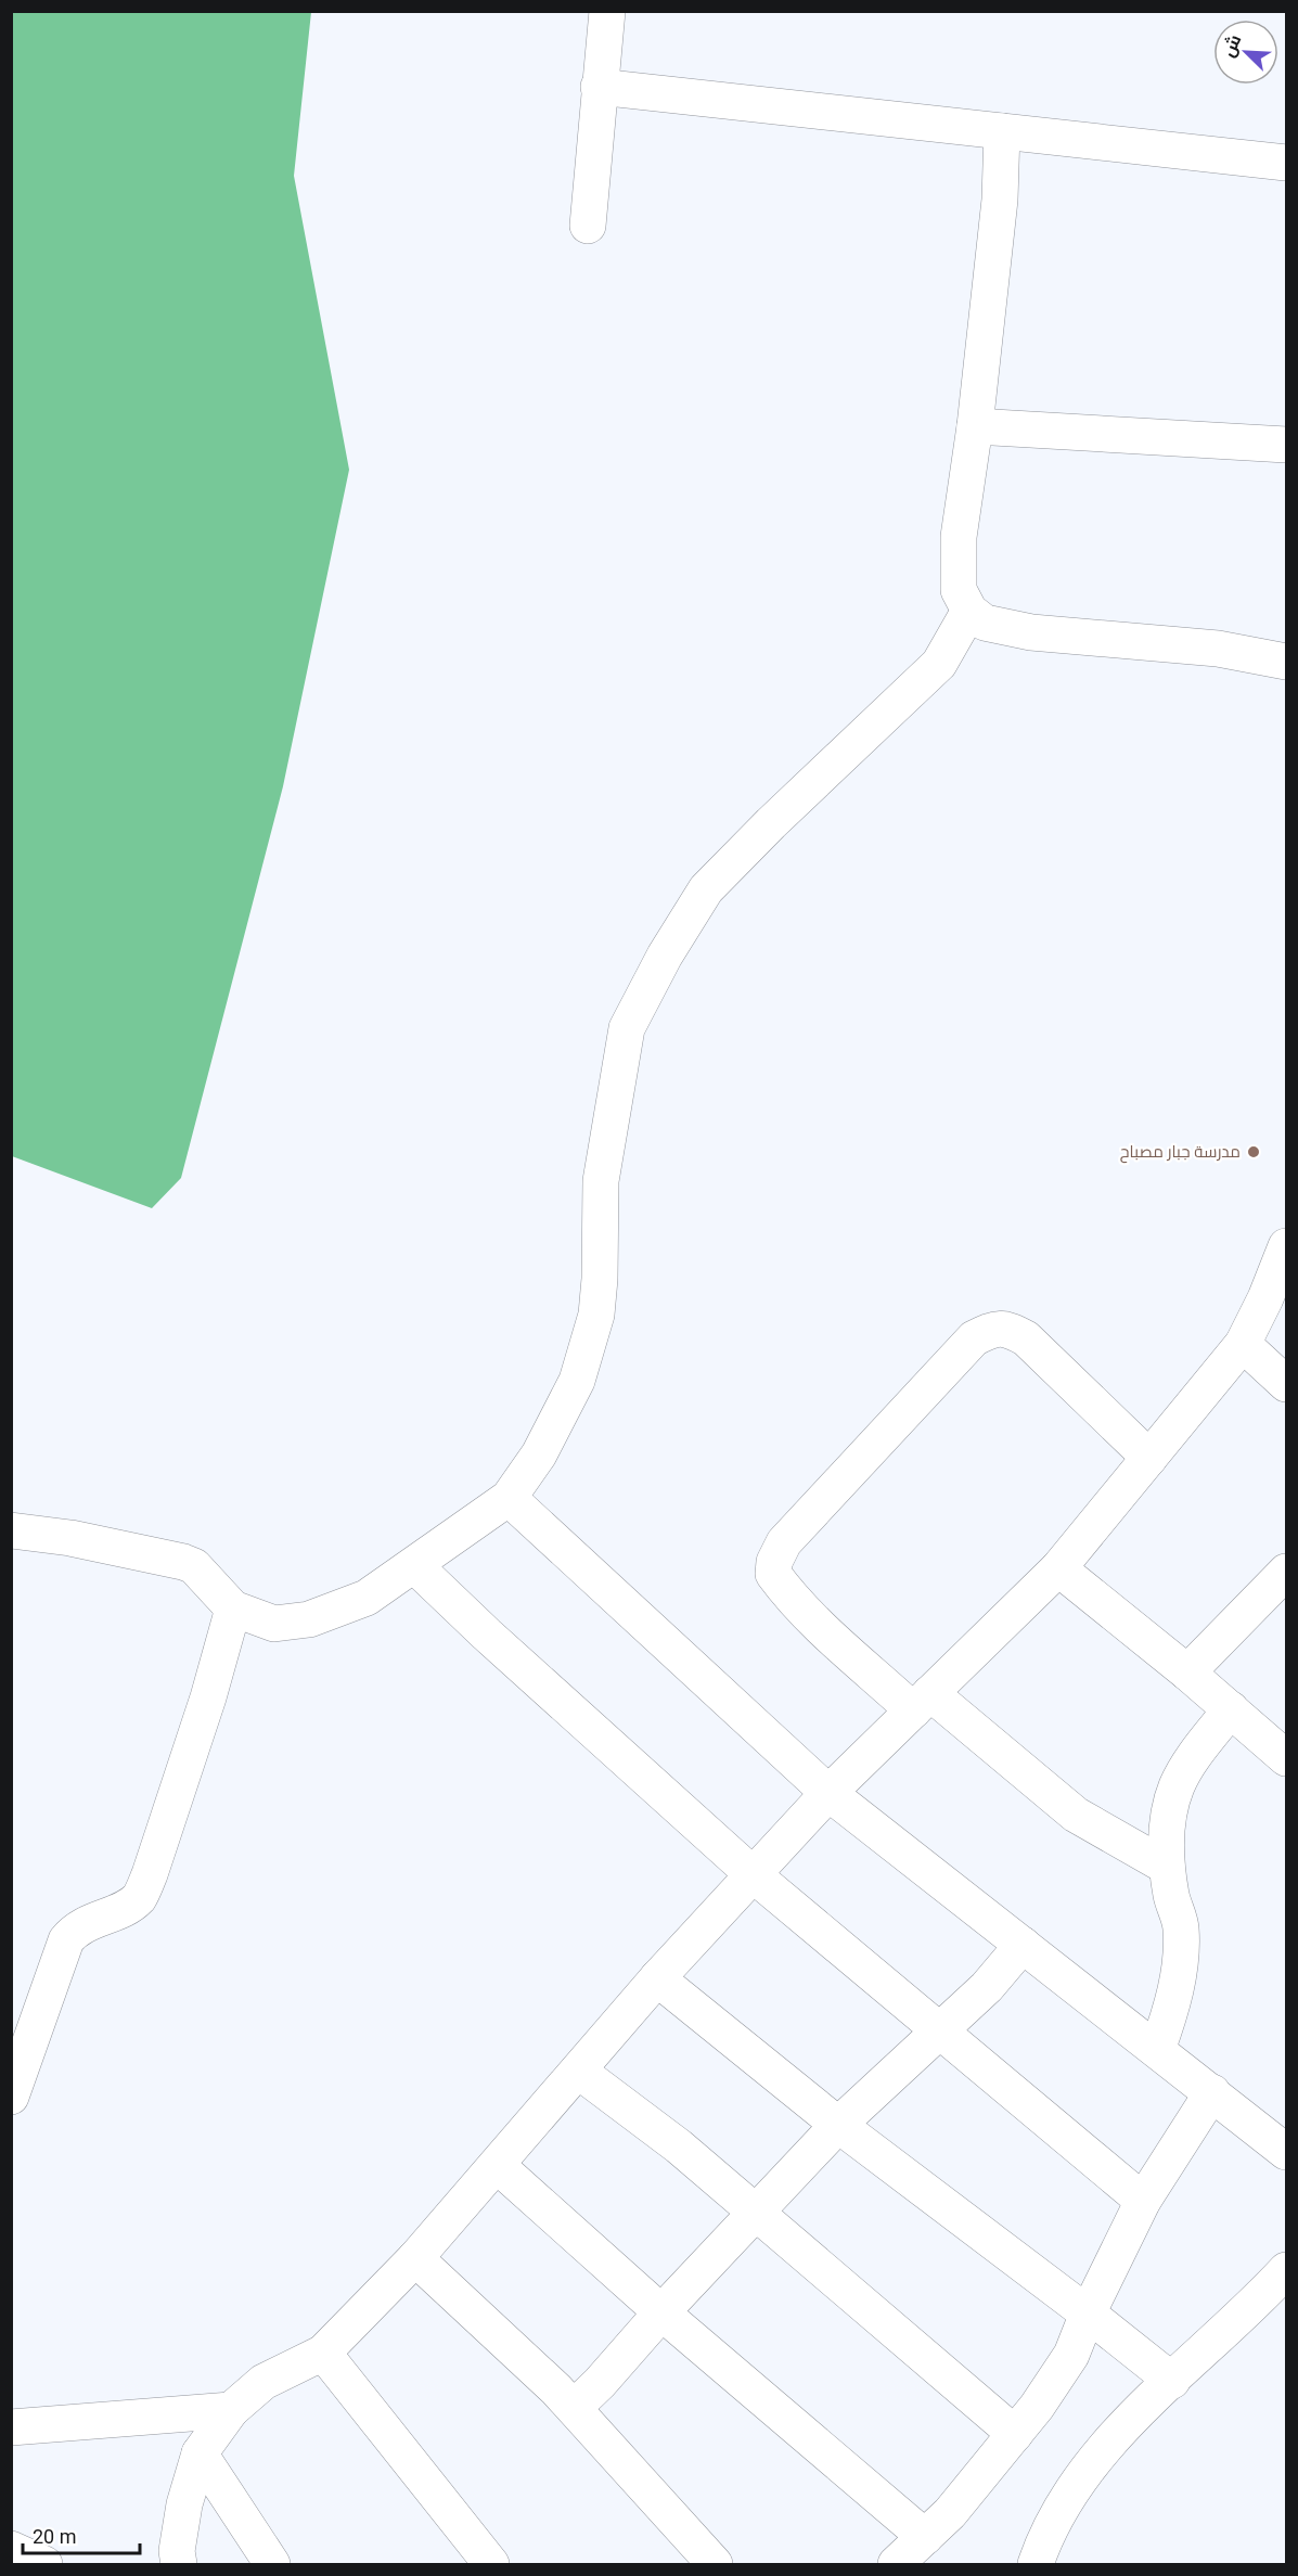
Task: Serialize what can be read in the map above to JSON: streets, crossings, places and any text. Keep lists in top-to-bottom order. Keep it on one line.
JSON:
{"places":["مدرسة جبار مصباح"],"scale_bar":"20 m","north":"top left"}
